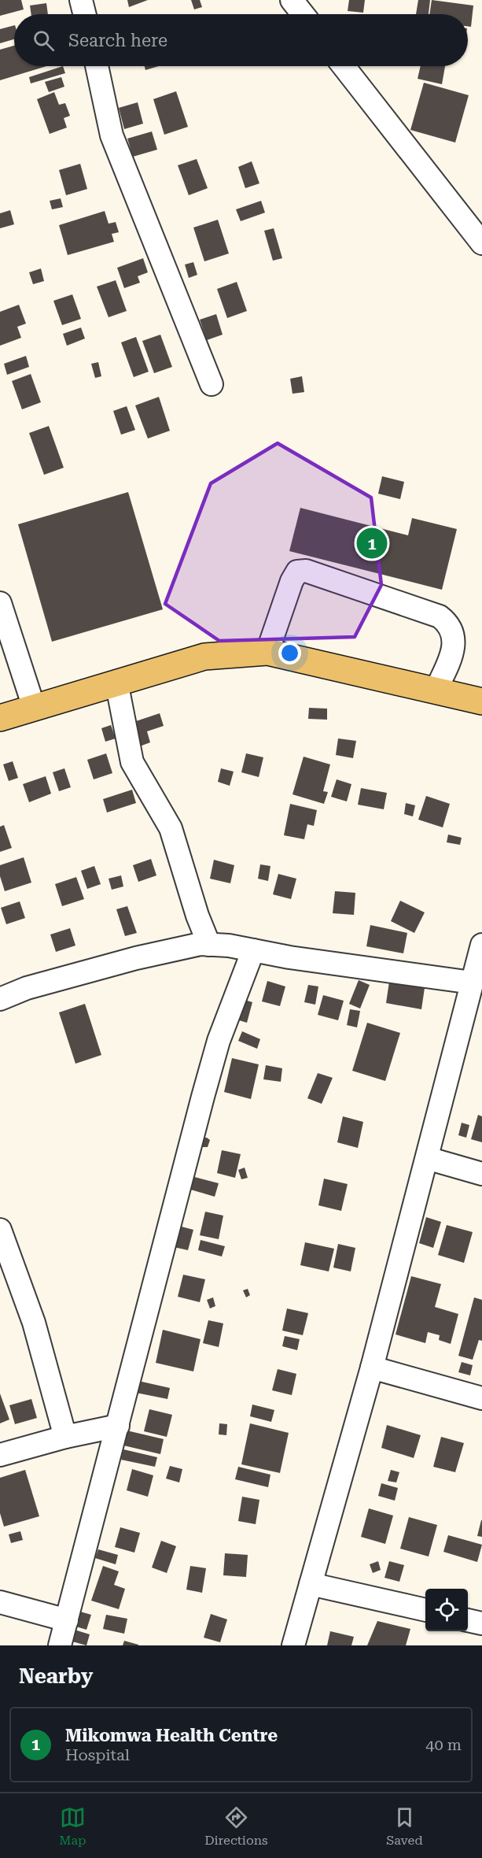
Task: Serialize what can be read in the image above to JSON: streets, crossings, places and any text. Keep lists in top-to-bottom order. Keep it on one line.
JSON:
{"page":{"search":"Search here","pins":"1","heading":"Nearby","list":[{"mark":"1","name":"Mikomwa Health Centre","note":"Hospital","value":"40 m"}],"nav":["Map","Directions","Saved"]}}
